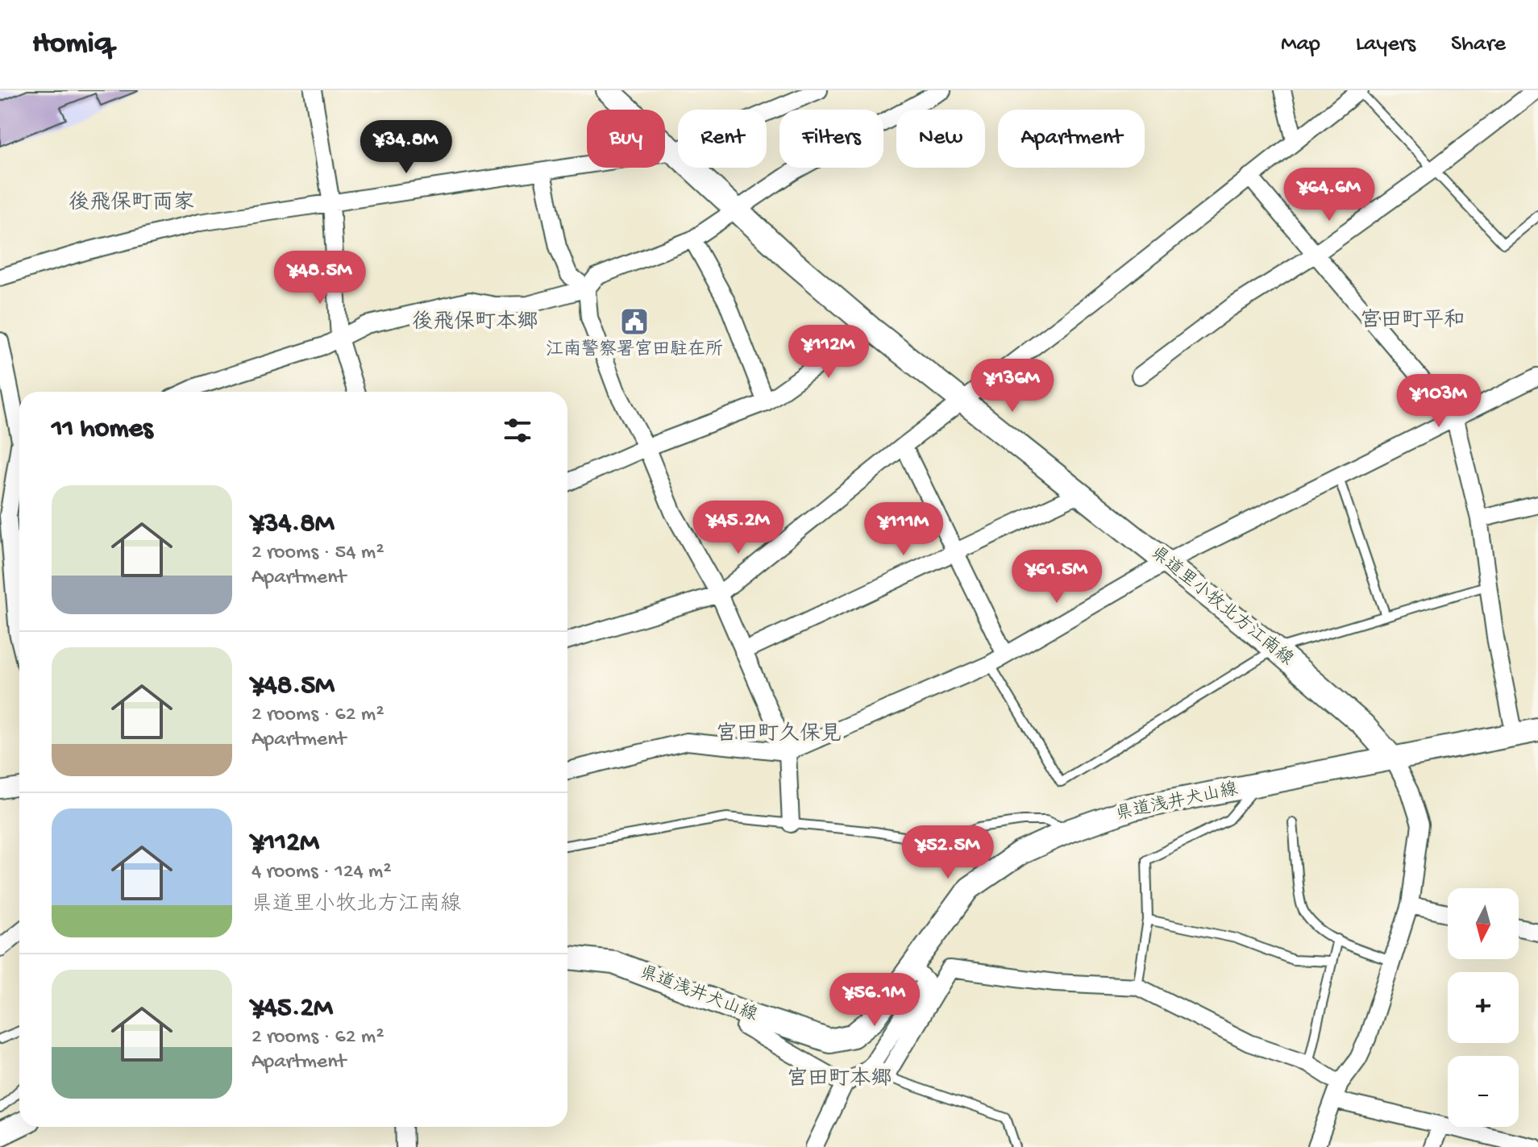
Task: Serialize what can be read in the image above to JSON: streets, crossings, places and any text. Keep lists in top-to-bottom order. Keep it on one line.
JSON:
{"streets":{"main road":["県道里小牧北方江南線","県道浅井犬山線"]},"crossings":[["県道里小牧北方江南線","県道浅井犬山線"]],"districts":["後飛保町両家","宮田町平和","後飛保町本郷","宮田町久保見","宮田町本郷"],"places":{"public building":["江南警察署宮田駐在所"]},"north":"bottom","page":{"header":"Homiq","nav":["Map","Layers","Share"],"chip":["Buy","Rent","Filters","New","Apartment"],"price":["¥34.8M","¥64.6M","¥48.5M","¥112M","¥136M","¥103M","¥45.2M","¥111M","¥61.5M","¥52.5M","¥56.1M"],"heading":"11 homes","list":[{"name":"¥34.8M","note":"2 rooms · 54 m² · Apartment"},{"name":"¥48.5M","note":"2 rooms · 62 m² · Apartment"},{"name":"¥112M","note":"4 rooms · 124 m² · 県道里小牧北方江南線"},{"name":"¥45.2M","note":"2 rooms · 62 m² · Apartment"}],"map_buttons":["+","−"]}}
